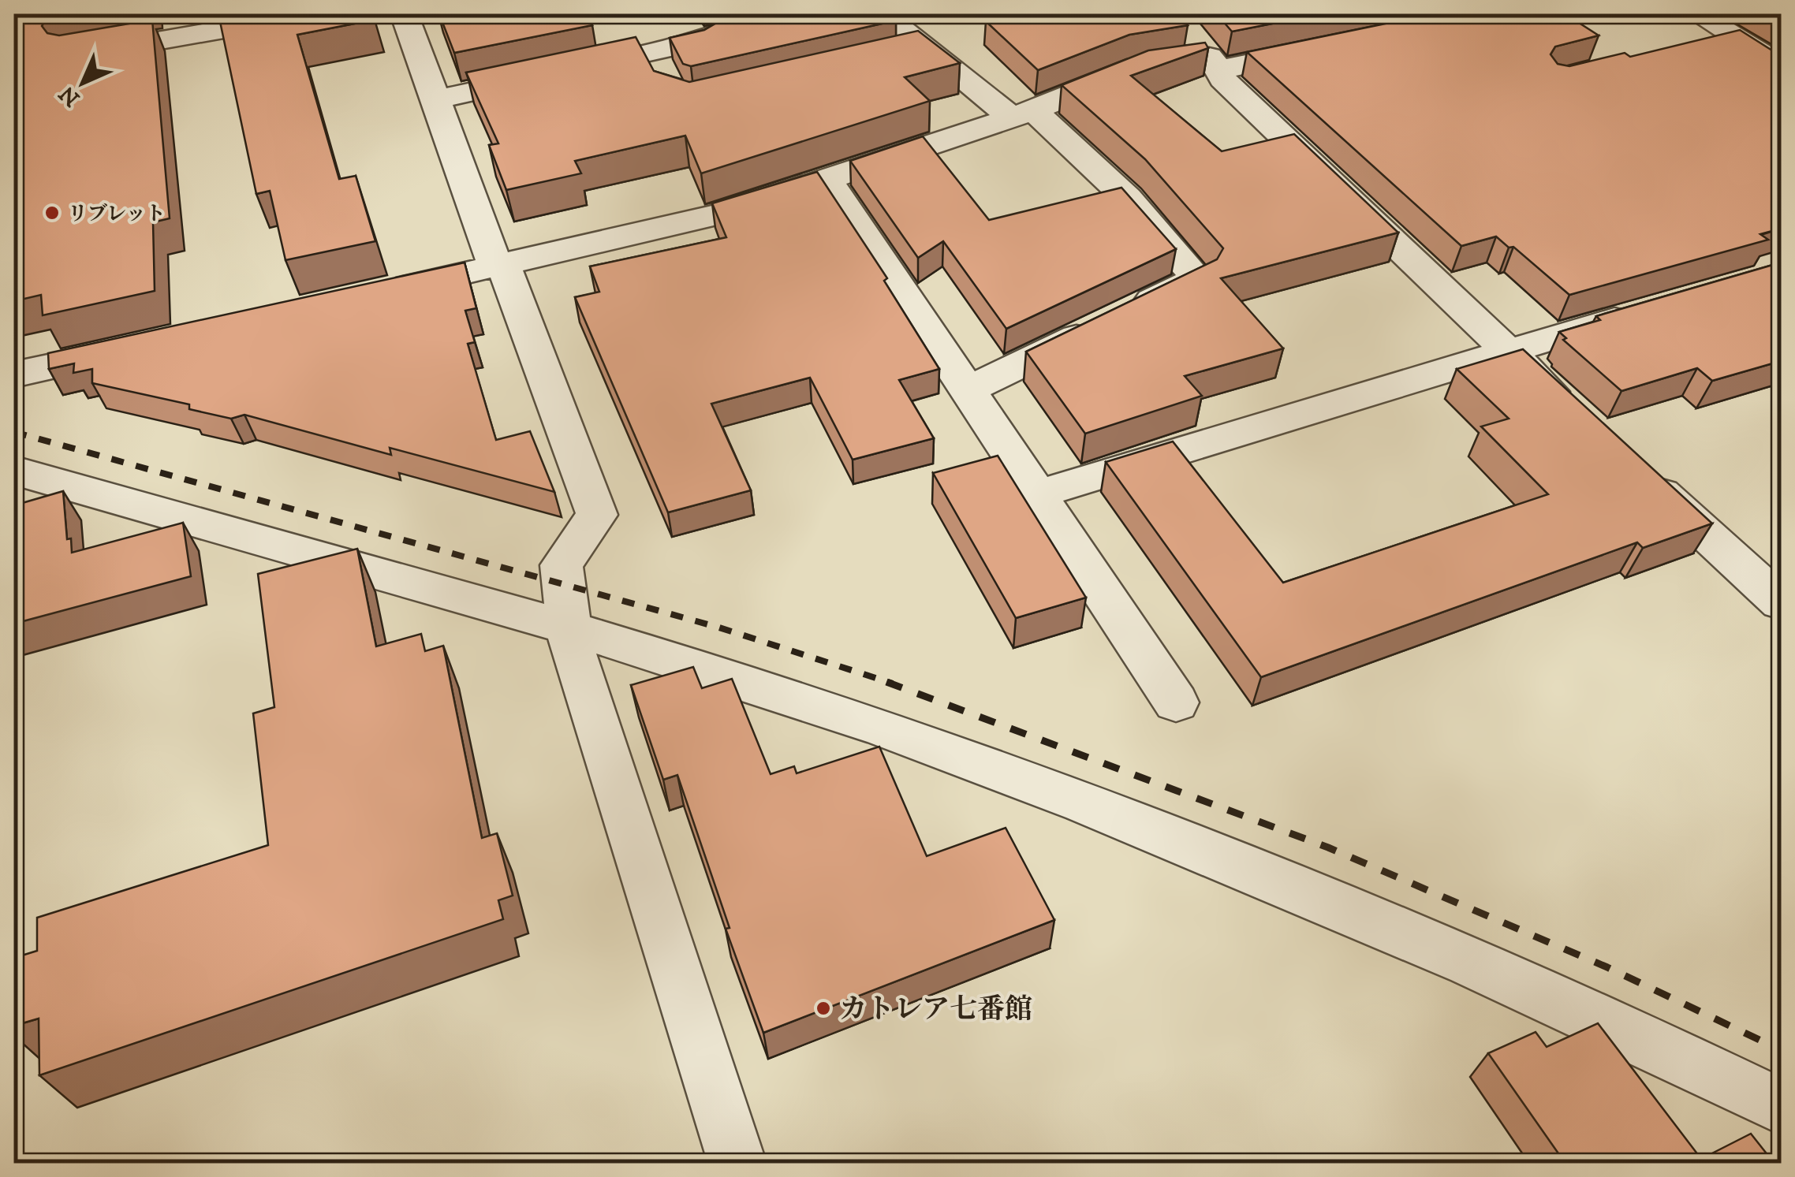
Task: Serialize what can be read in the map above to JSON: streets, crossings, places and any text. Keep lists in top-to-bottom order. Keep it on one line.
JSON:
{"places":["リブレット","カトレア七番館"],"north":"bottom left"}
